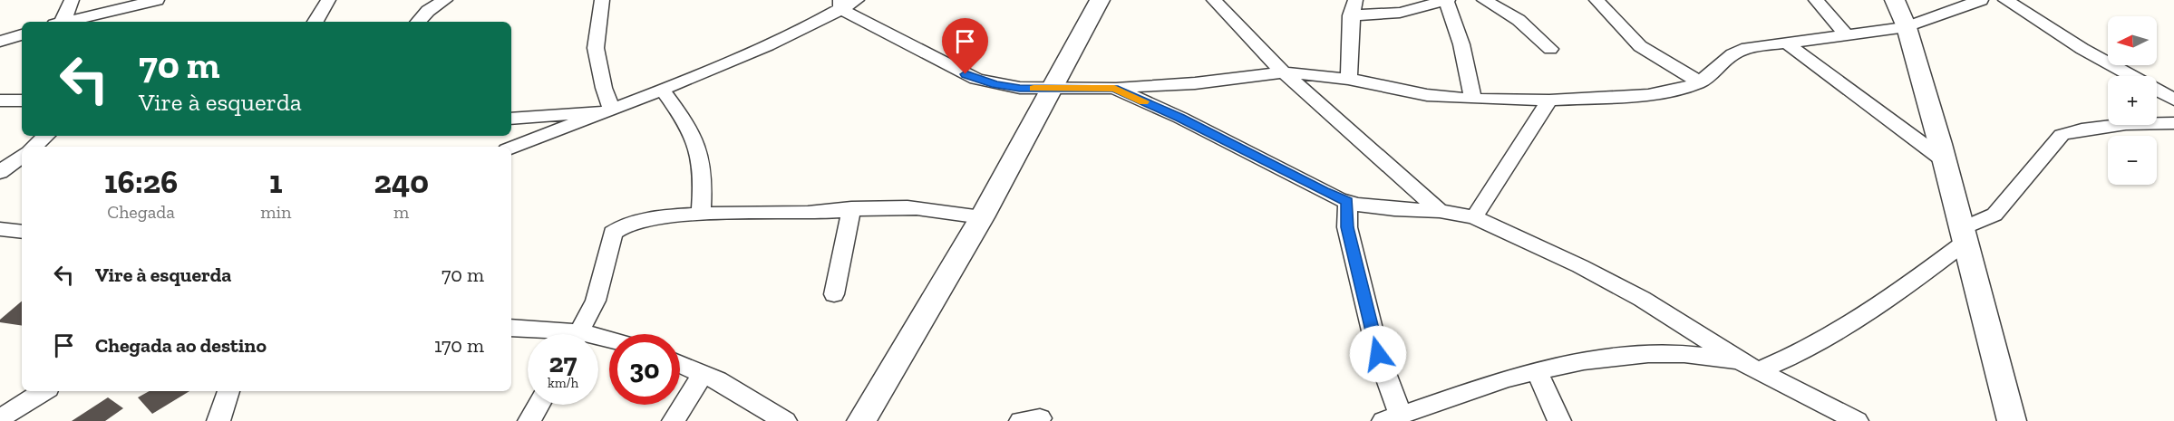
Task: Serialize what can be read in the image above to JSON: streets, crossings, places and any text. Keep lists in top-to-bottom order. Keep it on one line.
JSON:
{"north":"left","page":{"map_buttons":["+","−"],"turn":["70 m","Vire à esquerda"],"eta":["16:26","Chegada","1","min","240","m"],"list":[{"name":"Vire à esquerda","value":"70 m"},{"name":"Chegada ao destino","value":"170 m"}],"speed":"27 km/h","limit":"30"}}
